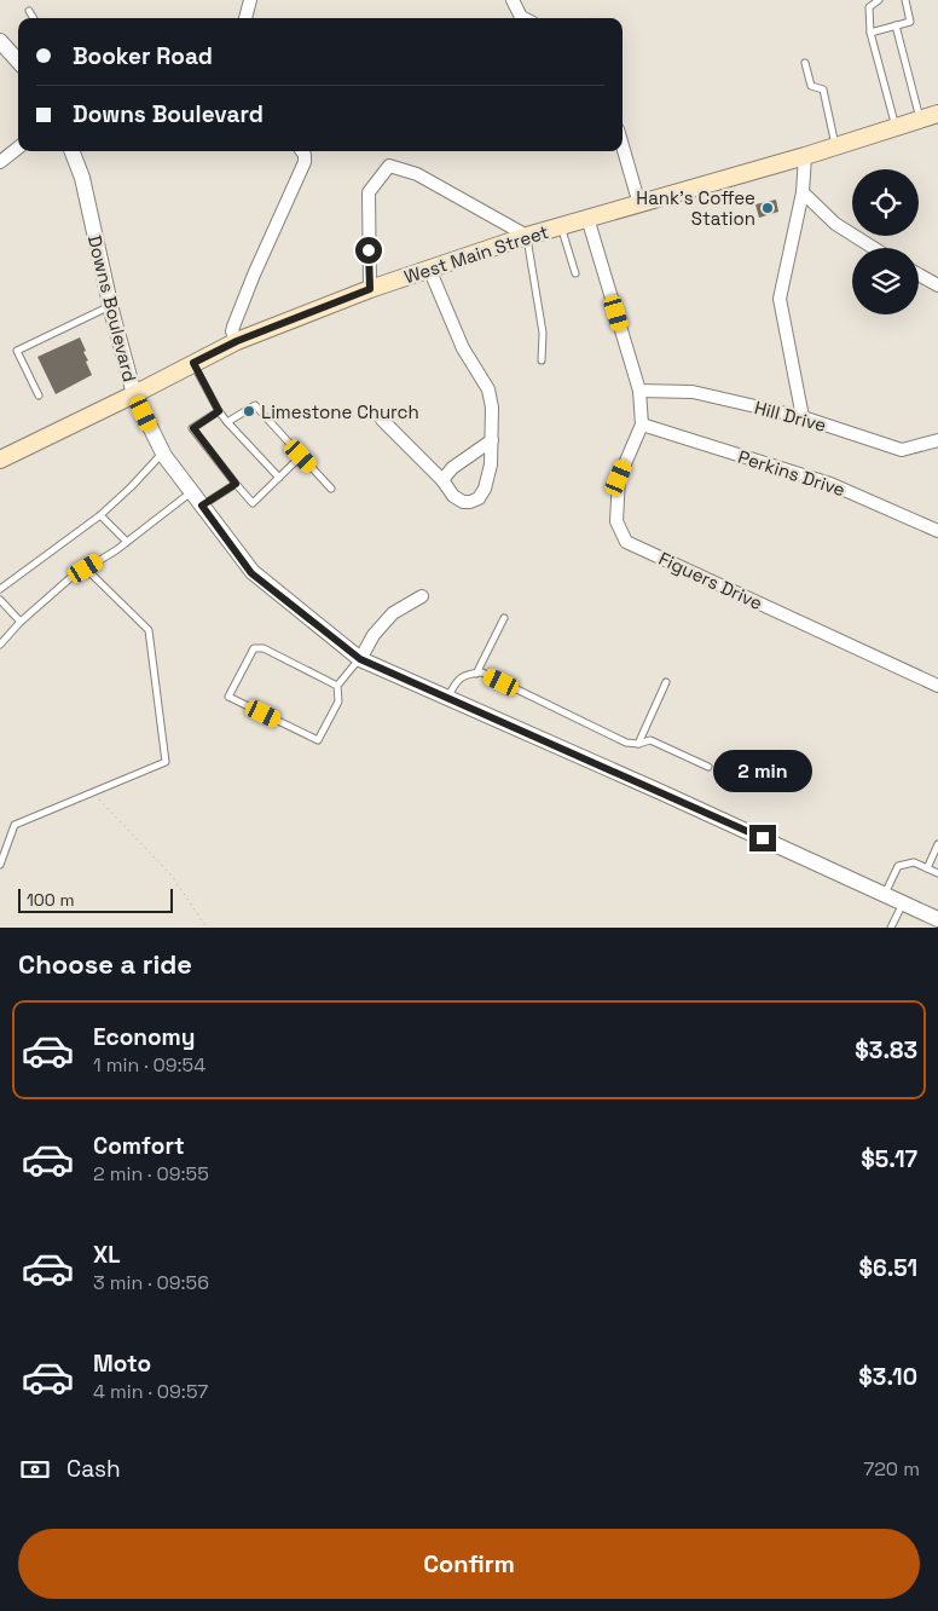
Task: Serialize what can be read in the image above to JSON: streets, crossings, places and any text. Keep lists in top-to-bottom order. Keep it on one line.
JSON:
{"streets":{"main road":["West Main Street"],"street":["Downs Boulevard","Hill Drive","Perkins Drive","Figuers Drive"]},"crossings":[["West Main Street","Downs Boulevard"],["West Main Street","Figuers Drive"],["Hill Drive","Figuers Drive"],["Perkins Drive","Figuers Drive"]],"places":["Hank's Coffee Station","Limestone Church"],"scale_bar":"100 m","page":{"banner":["Booker Road","Downs Boulevard"],"bubble":"2 min","scale":"100 m","heading":"Choose a ride","list":[{"name":"Economy","note":"1 min · 09:54","value":"$3.83"},{"name":"Comfort","note":"2 min · 09:55","value":"$5.17"},{"name":"XL","note":"3 min · 09:56","value":"$6.51"},{"name":"Moto","note":"4 min · 09:57","value":"$3.10"}],"pay":["Cash","720 m"],"buttons":"Confirm"}}
